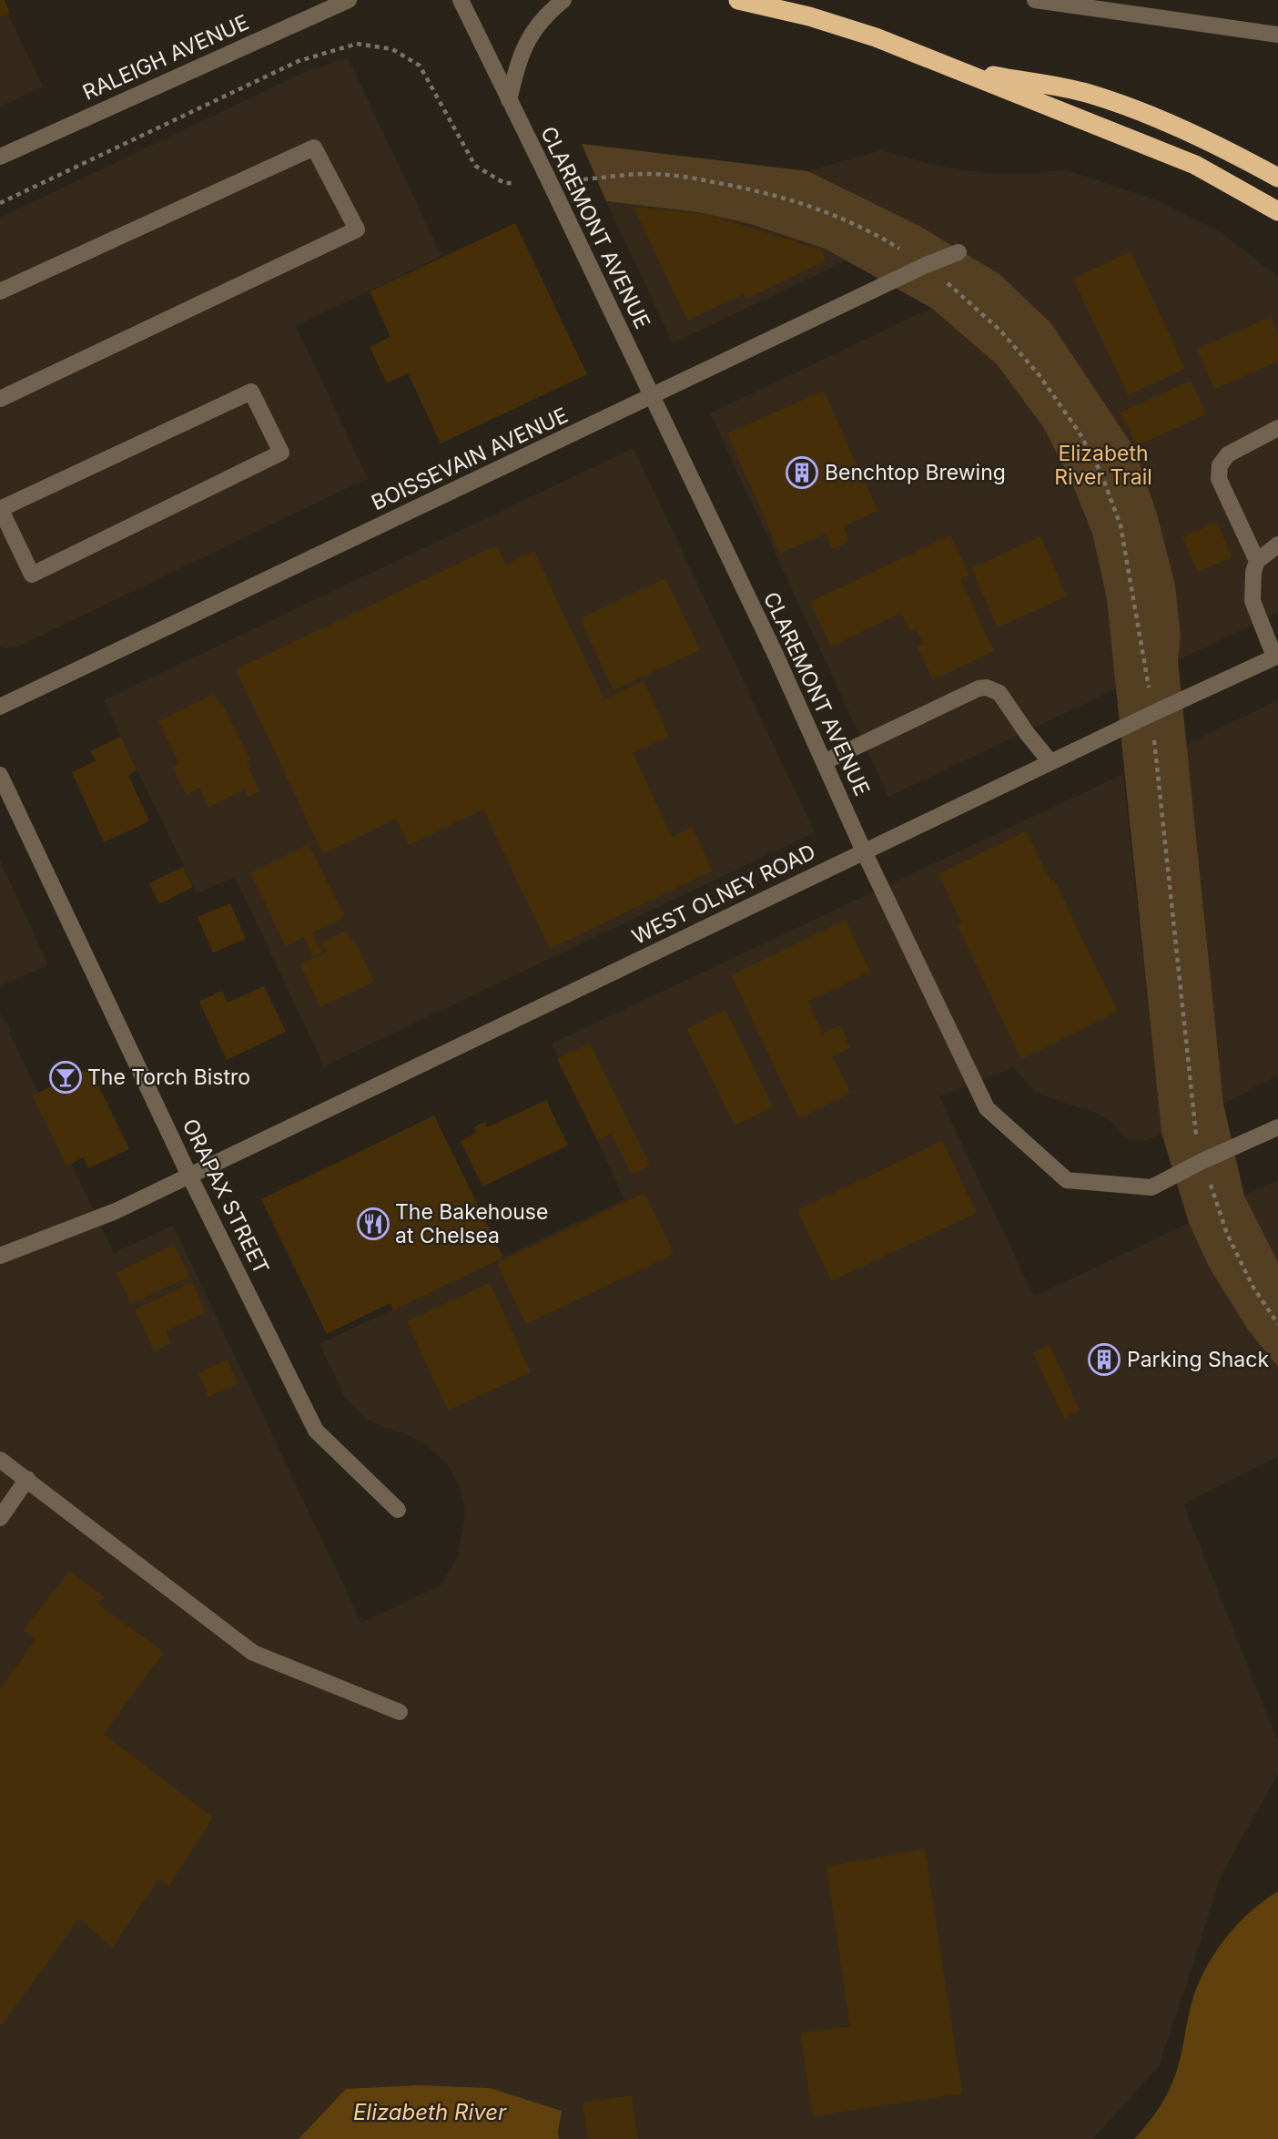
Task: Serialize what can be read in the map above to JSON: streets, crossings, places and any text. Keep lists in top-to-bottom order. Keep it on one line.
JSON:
{"streets":{"street":["RALEIGH AVENUE","CLAREMONT AVENUE","BOISSEVAIN AVENUE","WEST OLNEY ROAD","ORAPAX STREET"]},"crossings":[["CLAREMONT AVENUE","BOISSEVAIN AVENUE"],["CLAREMONT AVENUE","WEST OLNEY ROAD"],["WEST OLNEY ROAD","ORAPAX STREET"]],"water":["Elizabeth River"],"parks":["Elizabeth River Trail"],"places":{"building":["Benchtop Brewing","Parking Shack"],"bar":["The Torch Bistro"],"restaurant":["The Bakehouse at Chelsea"]}}
